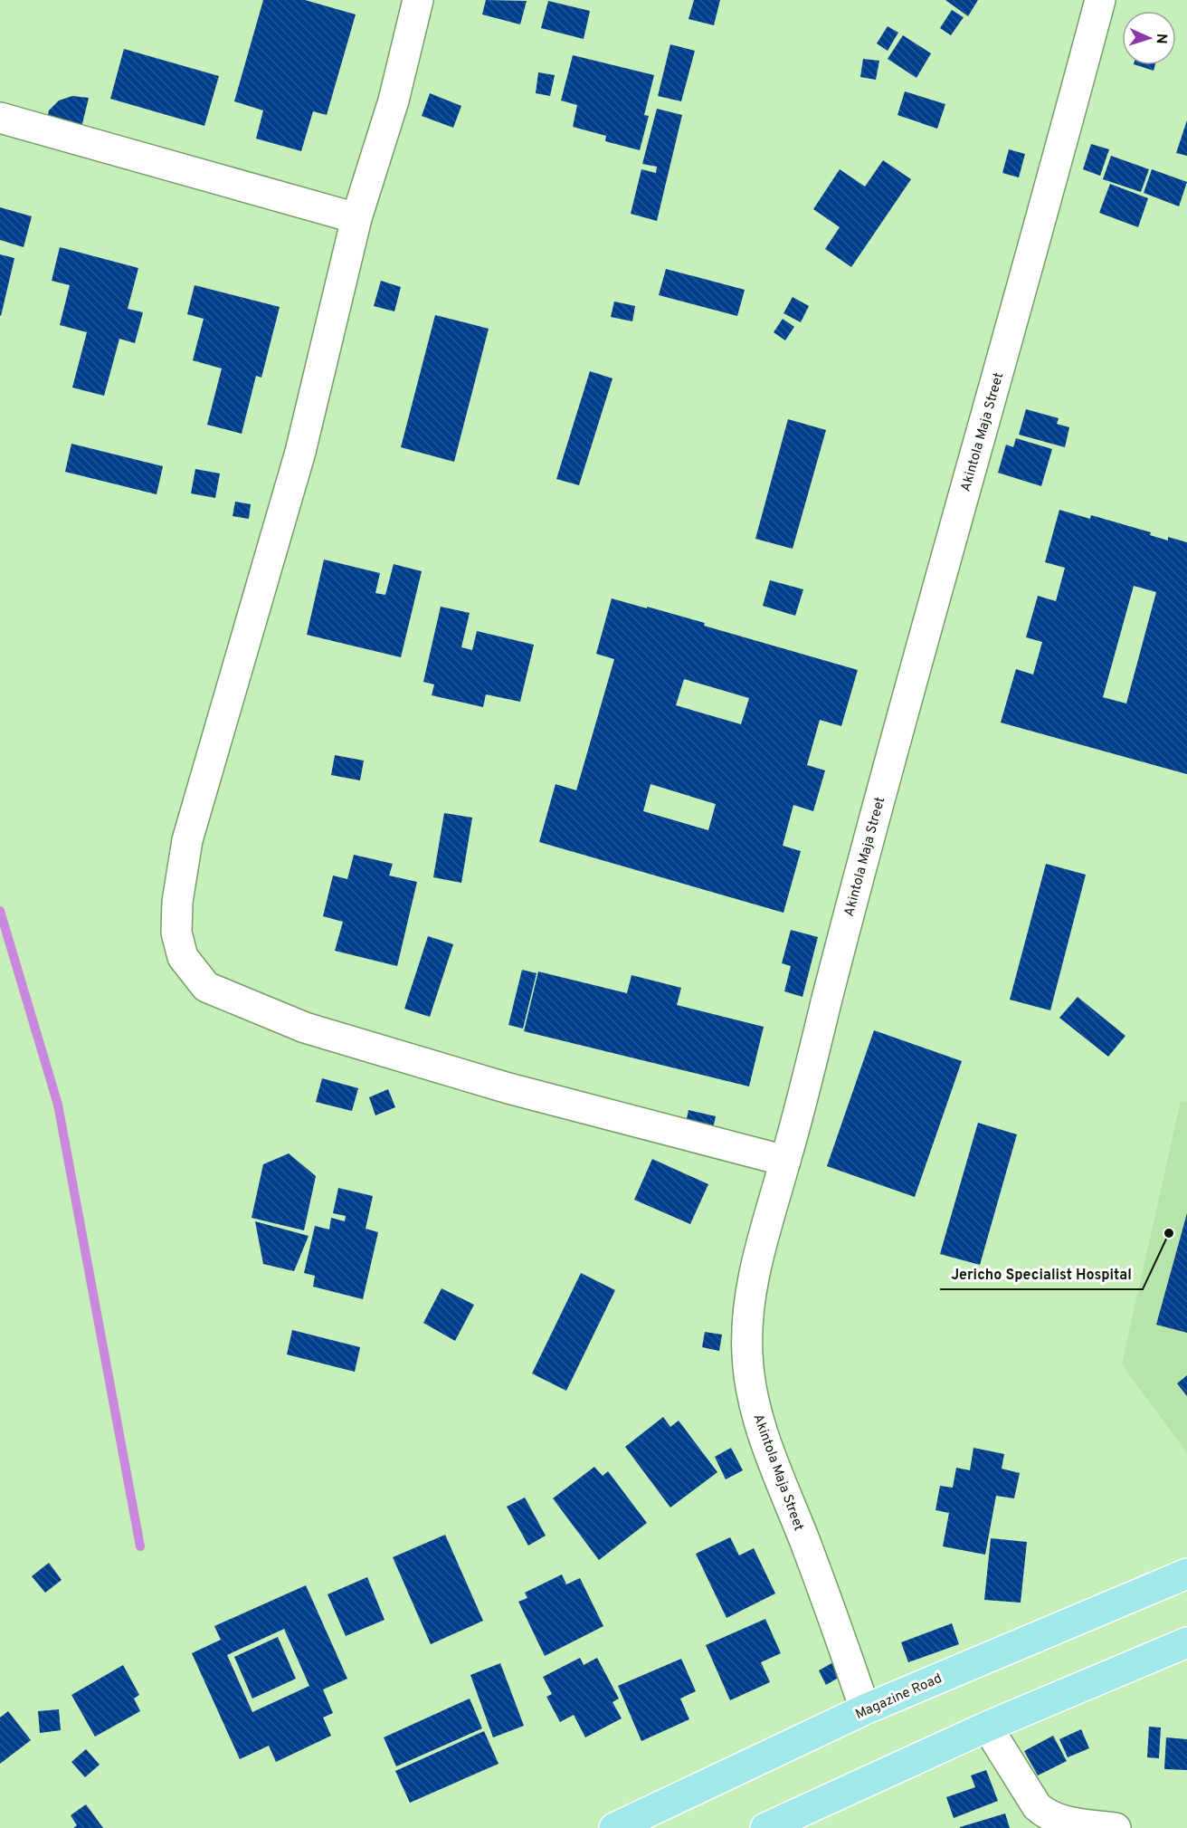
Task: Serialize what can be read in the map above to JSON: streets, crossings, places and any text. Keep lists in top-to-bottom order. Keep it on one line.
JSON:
{"streets":{"main road":["Magazine Road"],"street":["Akintola Maja Street"]},"crossings":[["Akintola Maja Street","Magazine Road"]],"places":["Jericho Specialist Hospital"],"north":"right"}
